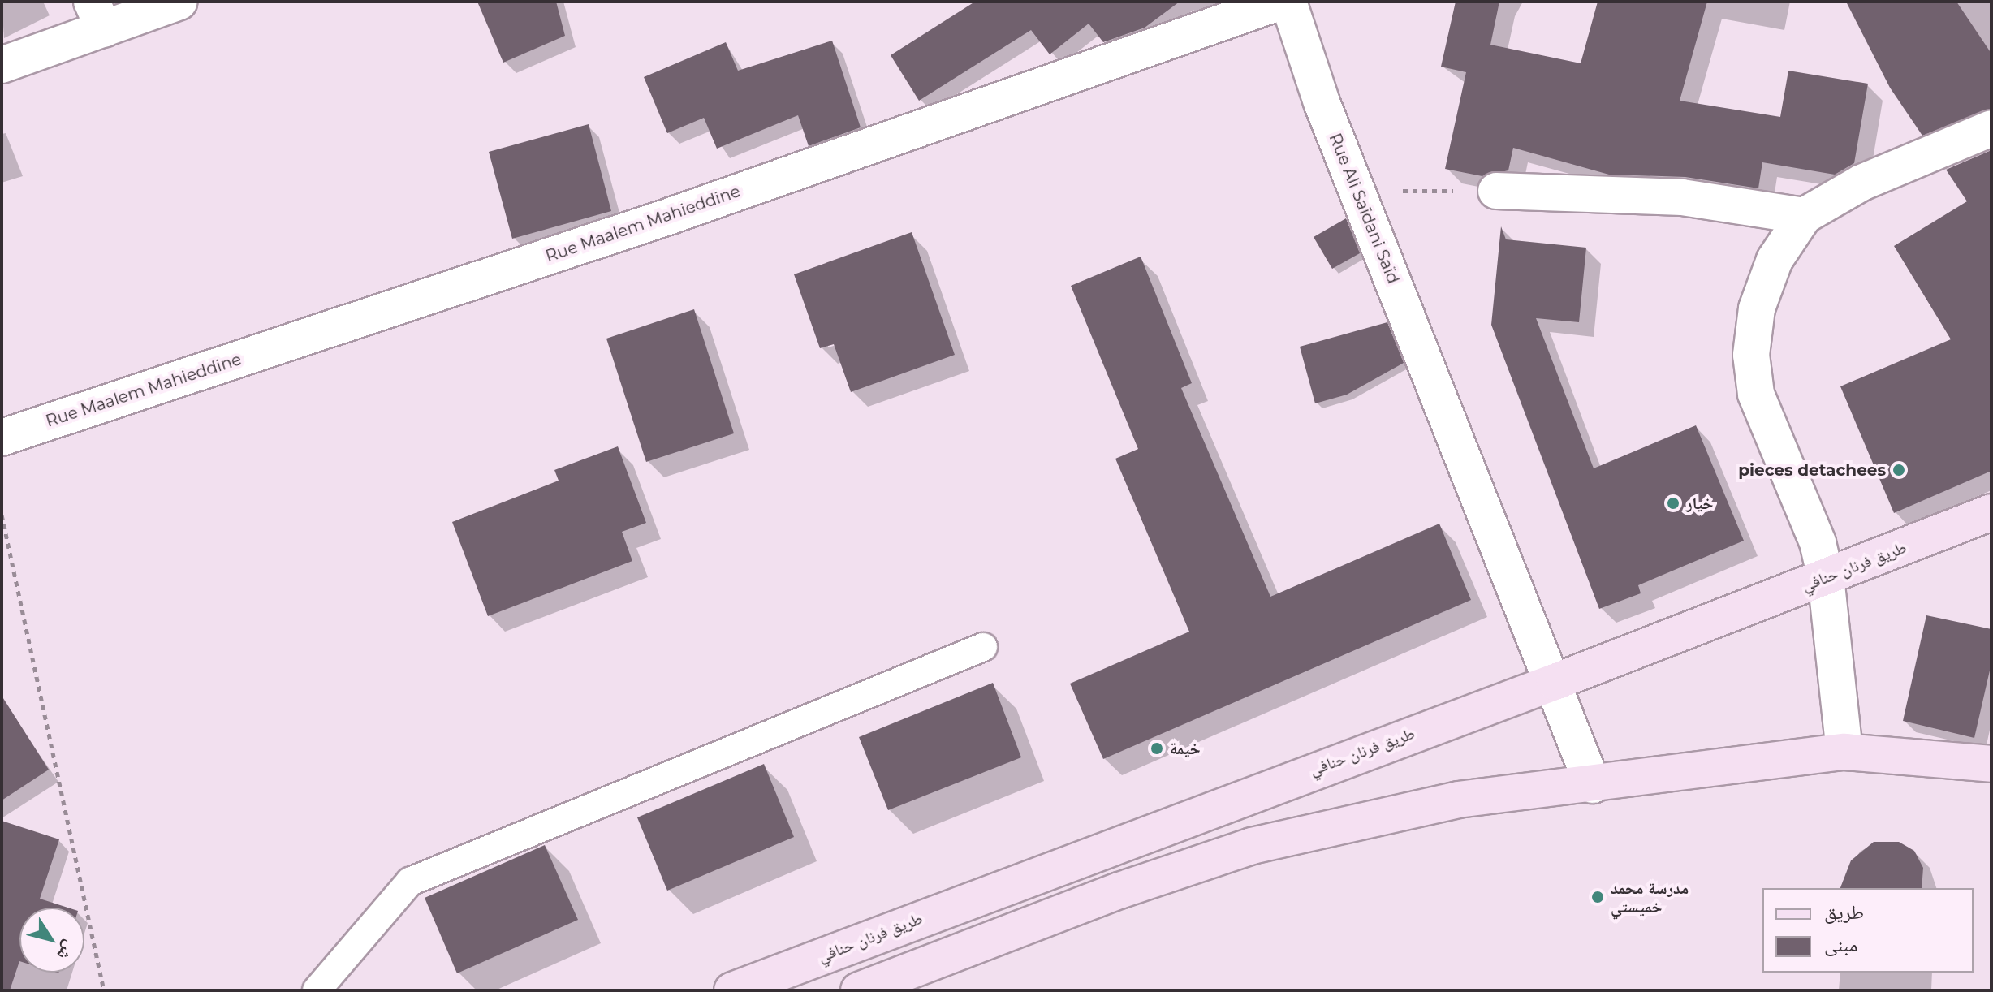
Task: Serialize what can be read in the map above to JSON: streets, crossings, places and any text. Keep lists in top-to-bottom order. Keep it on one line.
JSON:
{"streets":{"main road":["طريق فرنان حنافي"],"street":["Rue Ali Saïdani Saïd","Rue Maalem Mahieddine"]},"crossings":[["Rue Ali Saïdani Saïd","طريق فرنان حنافي"]],"places":["pieces detachees","خيار","خيمة","مدرسة محمد خميستي"],"legend":["طريق","مبنى"],"north":"bottom right"}
